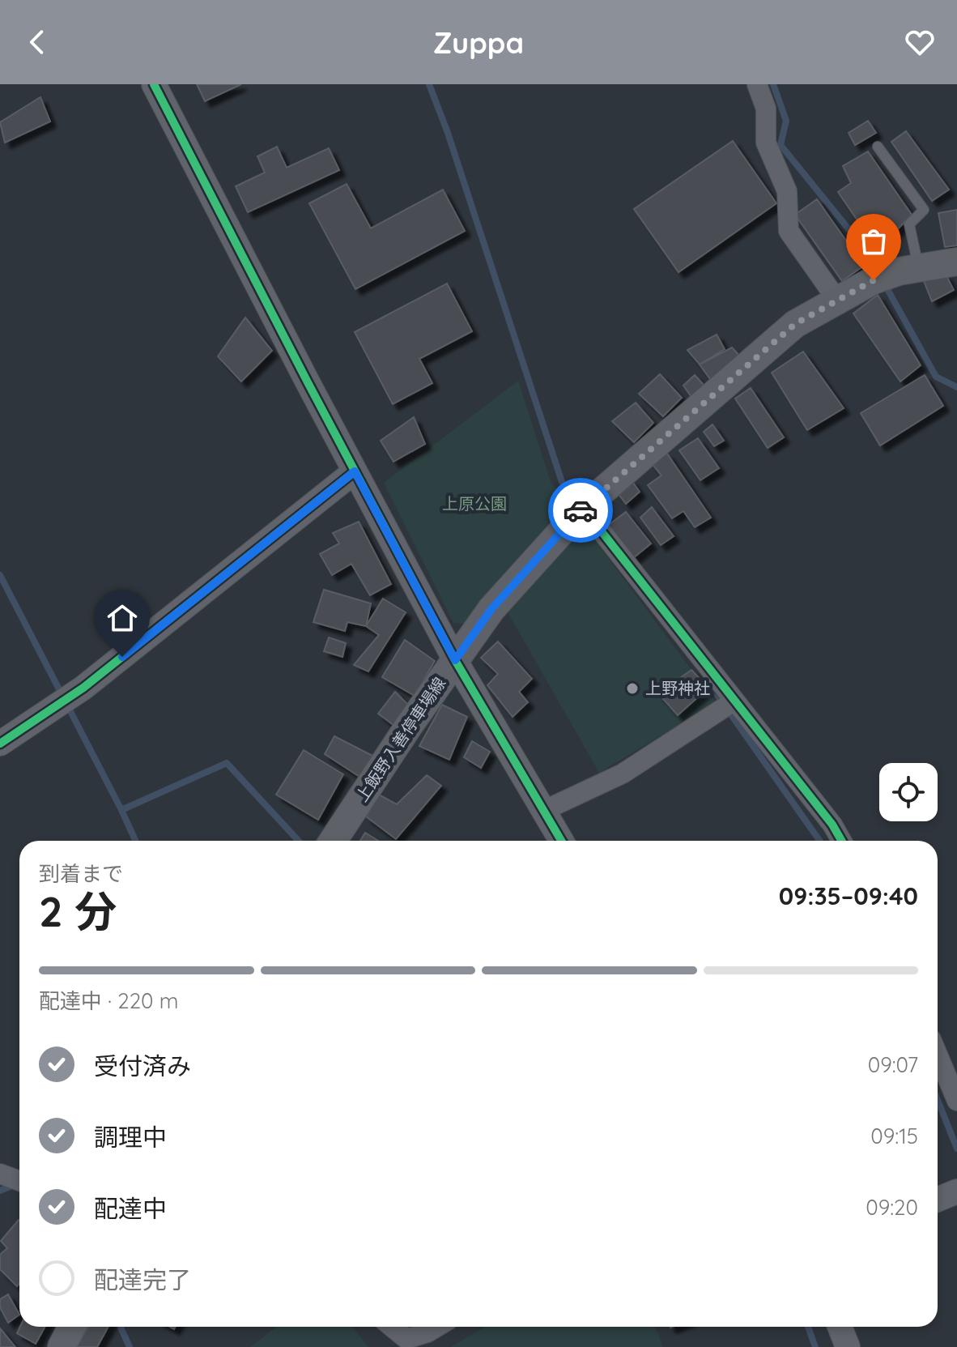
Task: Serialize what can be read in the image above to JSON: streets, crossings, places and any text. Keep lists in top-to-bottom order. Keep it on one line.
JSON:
{"streets":{"main road":["上飯野入善停車場線"]},"parks":["上原公園"],"places":["上野神社"],"page":{"header":"Zuppa","heading":["2 分","到着まで","09:35–09:40"],"bar":"配達中 · 220 m","list":[["受付済み","09:07"],["調理中","09:15"],["配達中","09:20"],"配達完了"]}}
